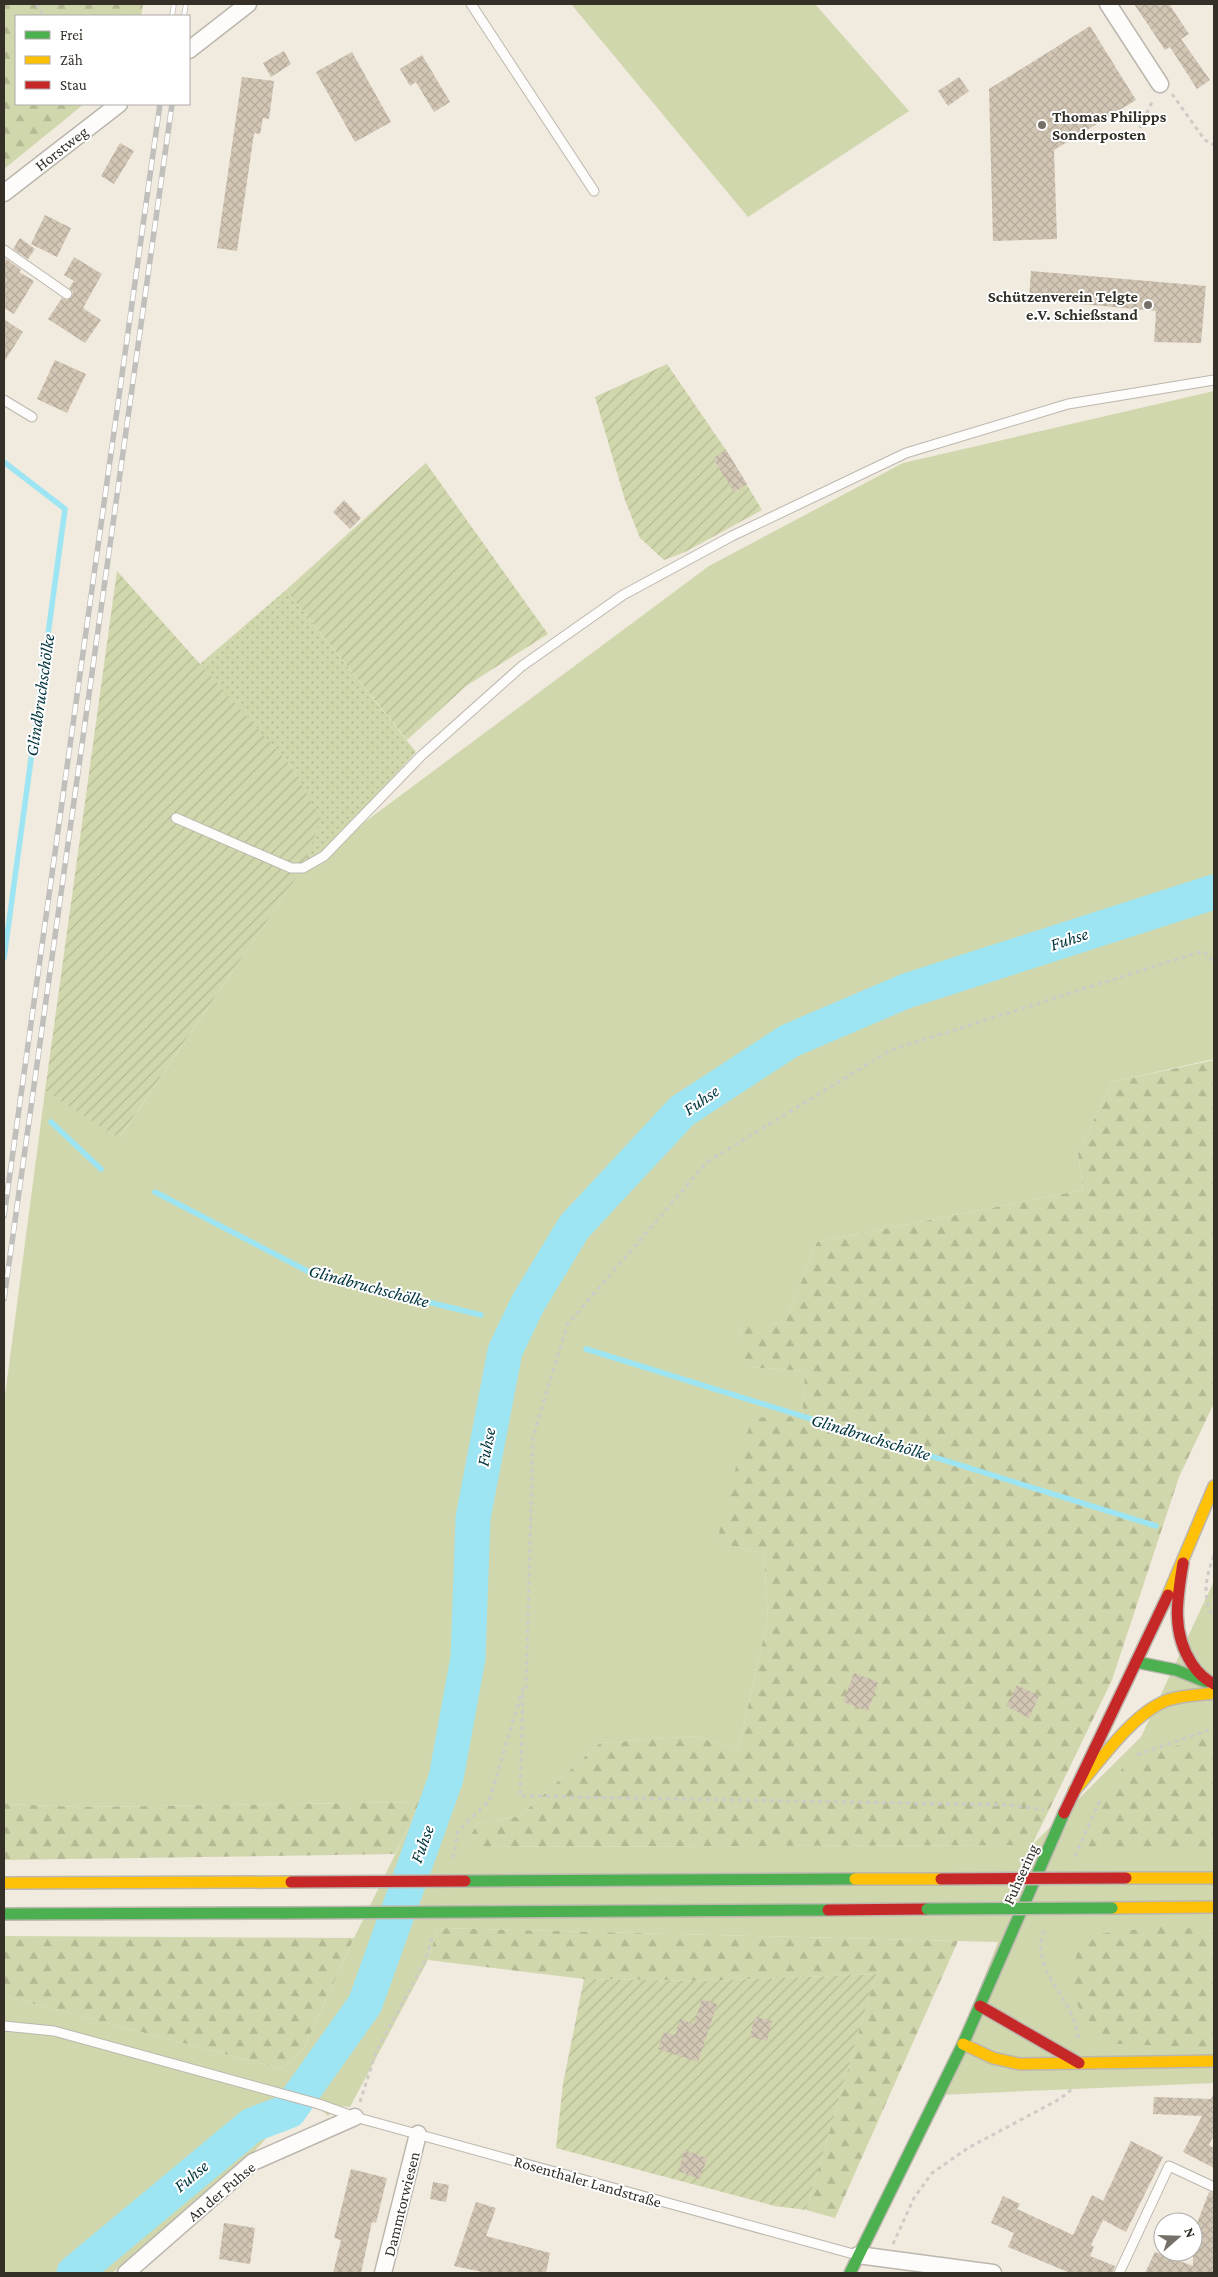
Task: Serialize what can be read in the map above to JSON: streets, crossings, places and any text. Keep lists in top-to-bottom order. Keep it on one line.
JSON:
{"streets":{"main road":["Fuhsering"],"street":["Horstweg","An der Fuhse","Dammtorwiesen"],"lane":["Rosenthaler Landstraße"]},"crossings":[["Fuhsering","Rosenthaler Landstraße"],["Rosenthaler Landstraße","An der Fuhse"],["Rosenthaler Landstraße","Dammtorwiesen"]],"water":["Glindbruchschölke","Fuhse"],"places":["Thomas Philipps Sonderposten","Schützenverein Telgte e.V. Schießstand"],"legend":["Frei","Zäh","Stau"],"north":"right"}
